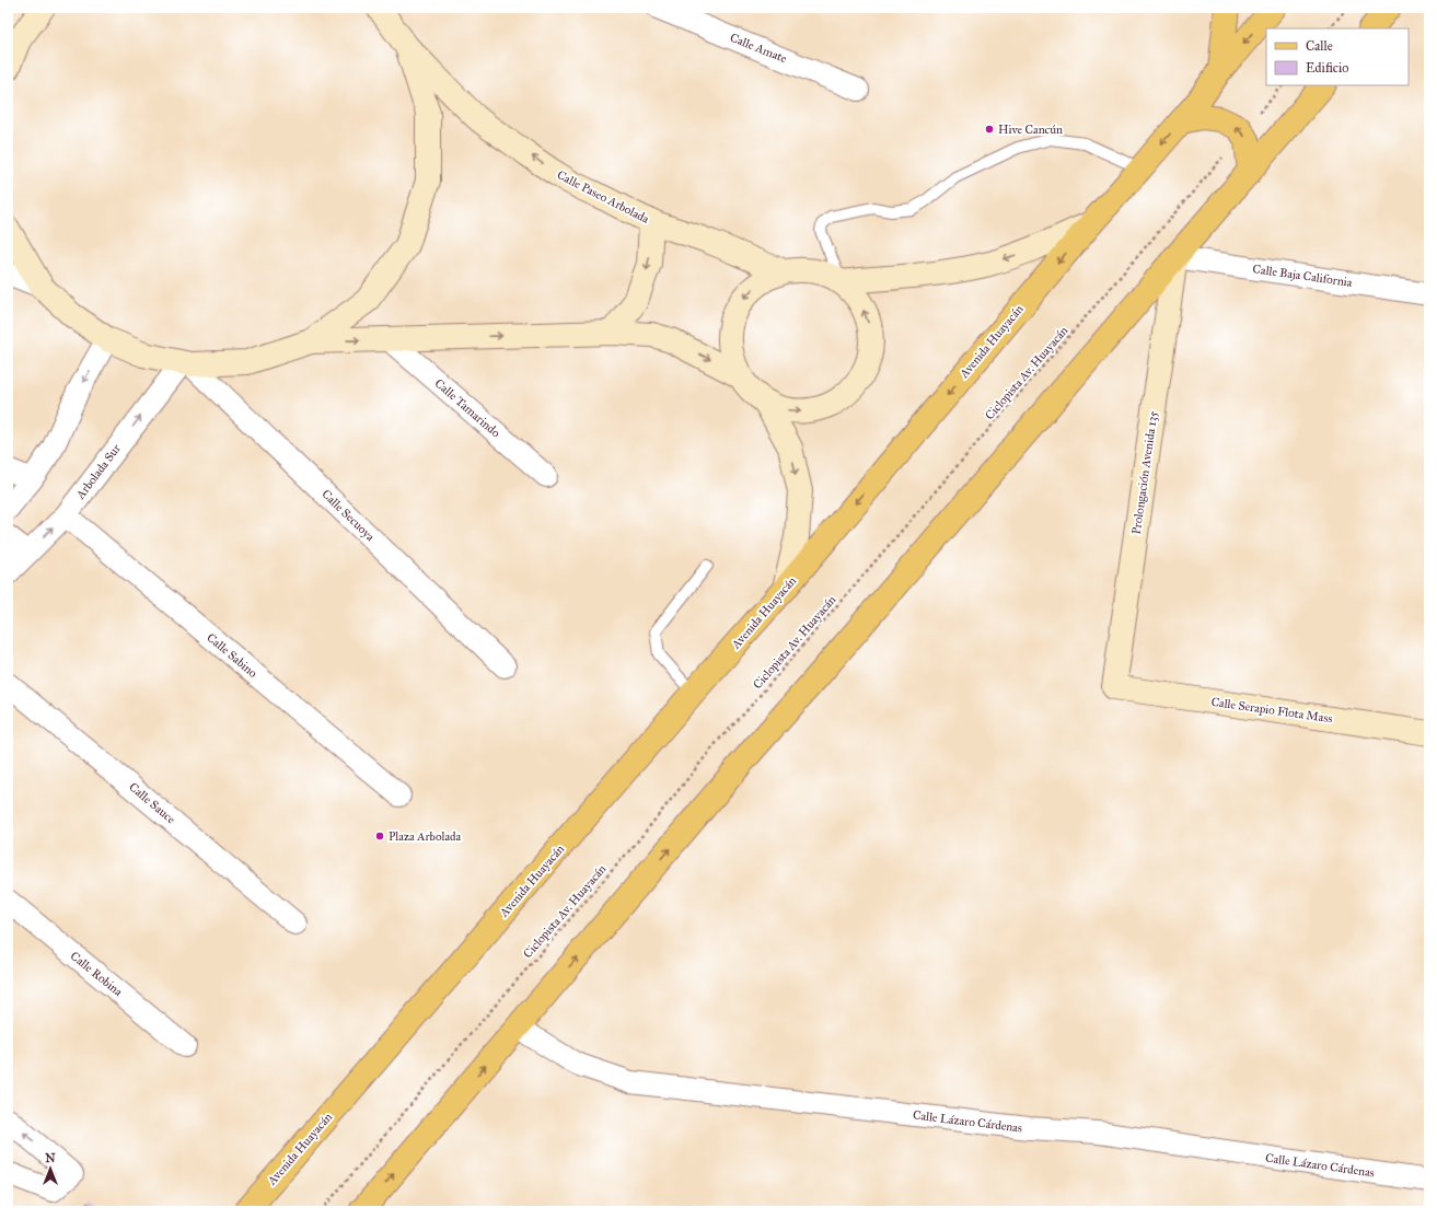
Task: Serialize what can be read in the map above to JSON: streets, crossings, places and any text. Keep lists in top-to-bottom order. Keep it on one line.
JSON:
{"streets":{"main road":["Avenida Huayacán"],"street":["Calle Amate","Calle Paseo Arbolada","Calle Baja California","Calle Tamarindo","Arbolada Sur","Prolongación Avenida 135","Calle Secuoya","Calle Sabino","Calle Serapio Flota Mass","Calle Sauce","Calle Robina","Calle Lázaro Cárdenas"],"path":["Ciclopista Av. Huayacán"]},"crossings":[["Calle Baja California","Prolongación Avenida 135"],["Arbolada Sur","Calle Secuoya"],["Arbolada Sur","Calle Sabino"],["Prolongación Avenida 135","Calle Serapio Flota Mass"]],"one_way":["Calle Paseo Arbolada"],"places":["Hive Cancún","Plaza Arbolada"],"legend":["Calle","Edificio"],"north":"top"}
